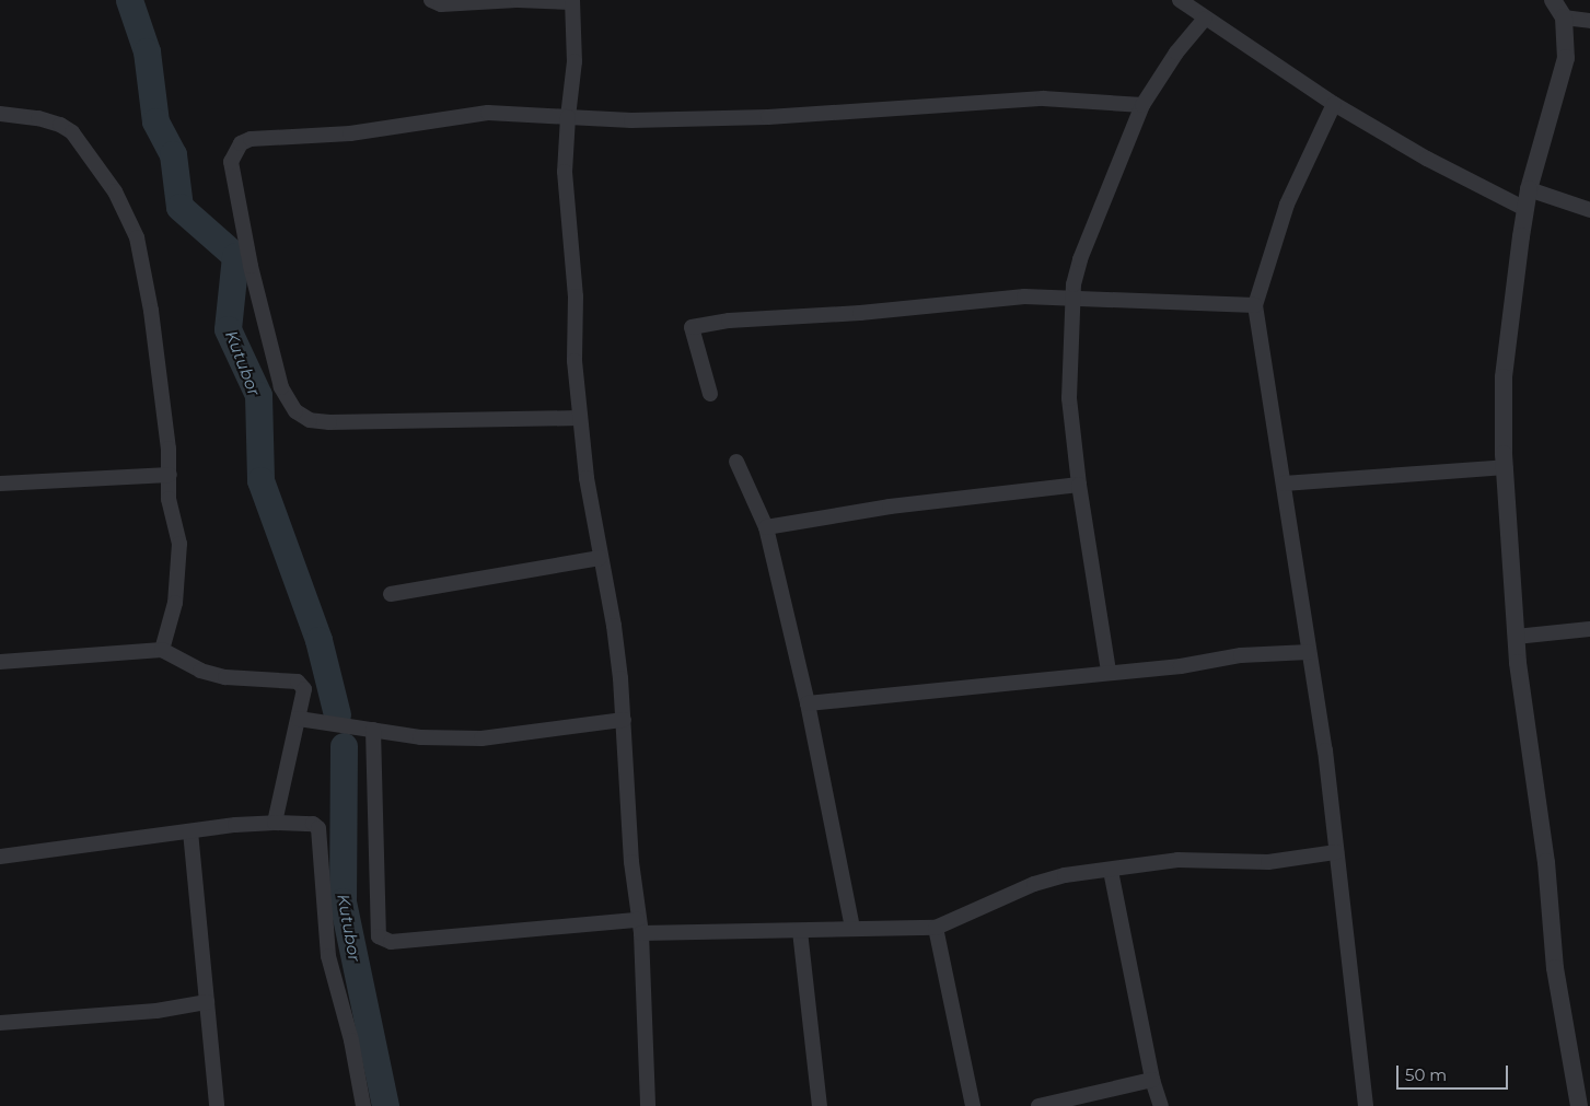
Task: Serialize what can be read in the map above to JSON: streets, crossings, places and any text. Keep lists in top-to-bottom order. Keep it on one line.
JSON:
{"water":["Kutubor"],"scale_bar":"50 m"}
